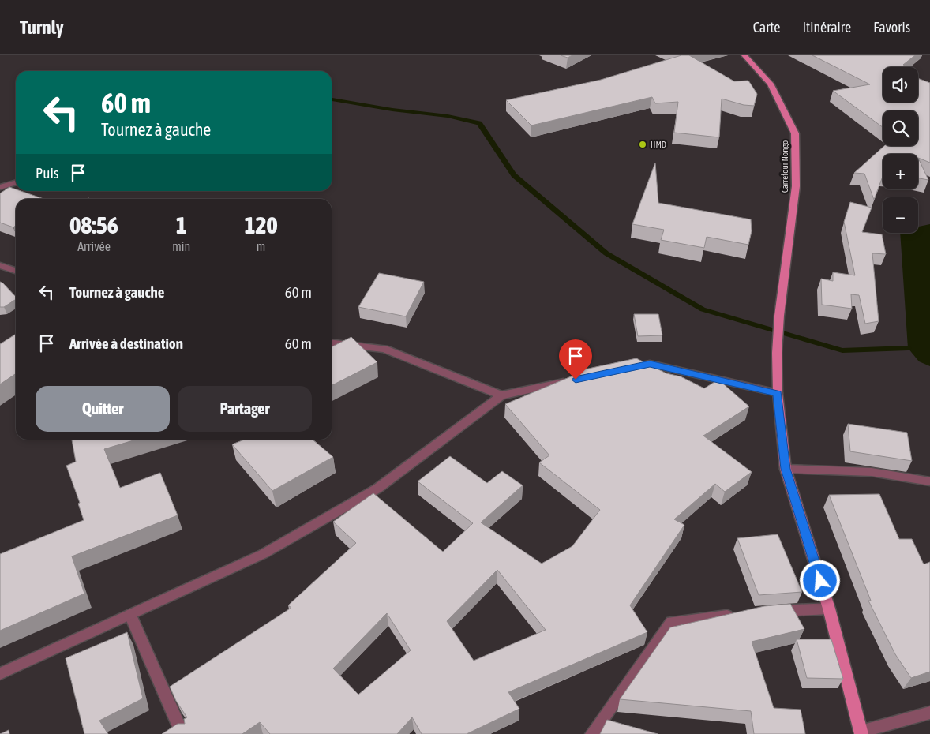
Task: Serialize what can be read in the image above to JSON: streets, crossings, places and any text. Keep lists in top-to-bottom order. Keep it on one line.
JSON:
{"streets":{"main road":["Carrefour Nongo"]},"places":["HMD"],"page":{"header":"Turnly","nav":["Carte","Itinéraire","Favoris"],"map_buttons":["+","−"],"turn":["60 m","Tournez à gauche"],"then":"Puis","eta":["08:56","Arrivée","1","min","120","m"],"list":[{"name":"Tournez à gauche","value":"60 m"},{"name":"Arrivée à destination","value":"60 m"}],"buttons":["Quitter","Partager"]}}
